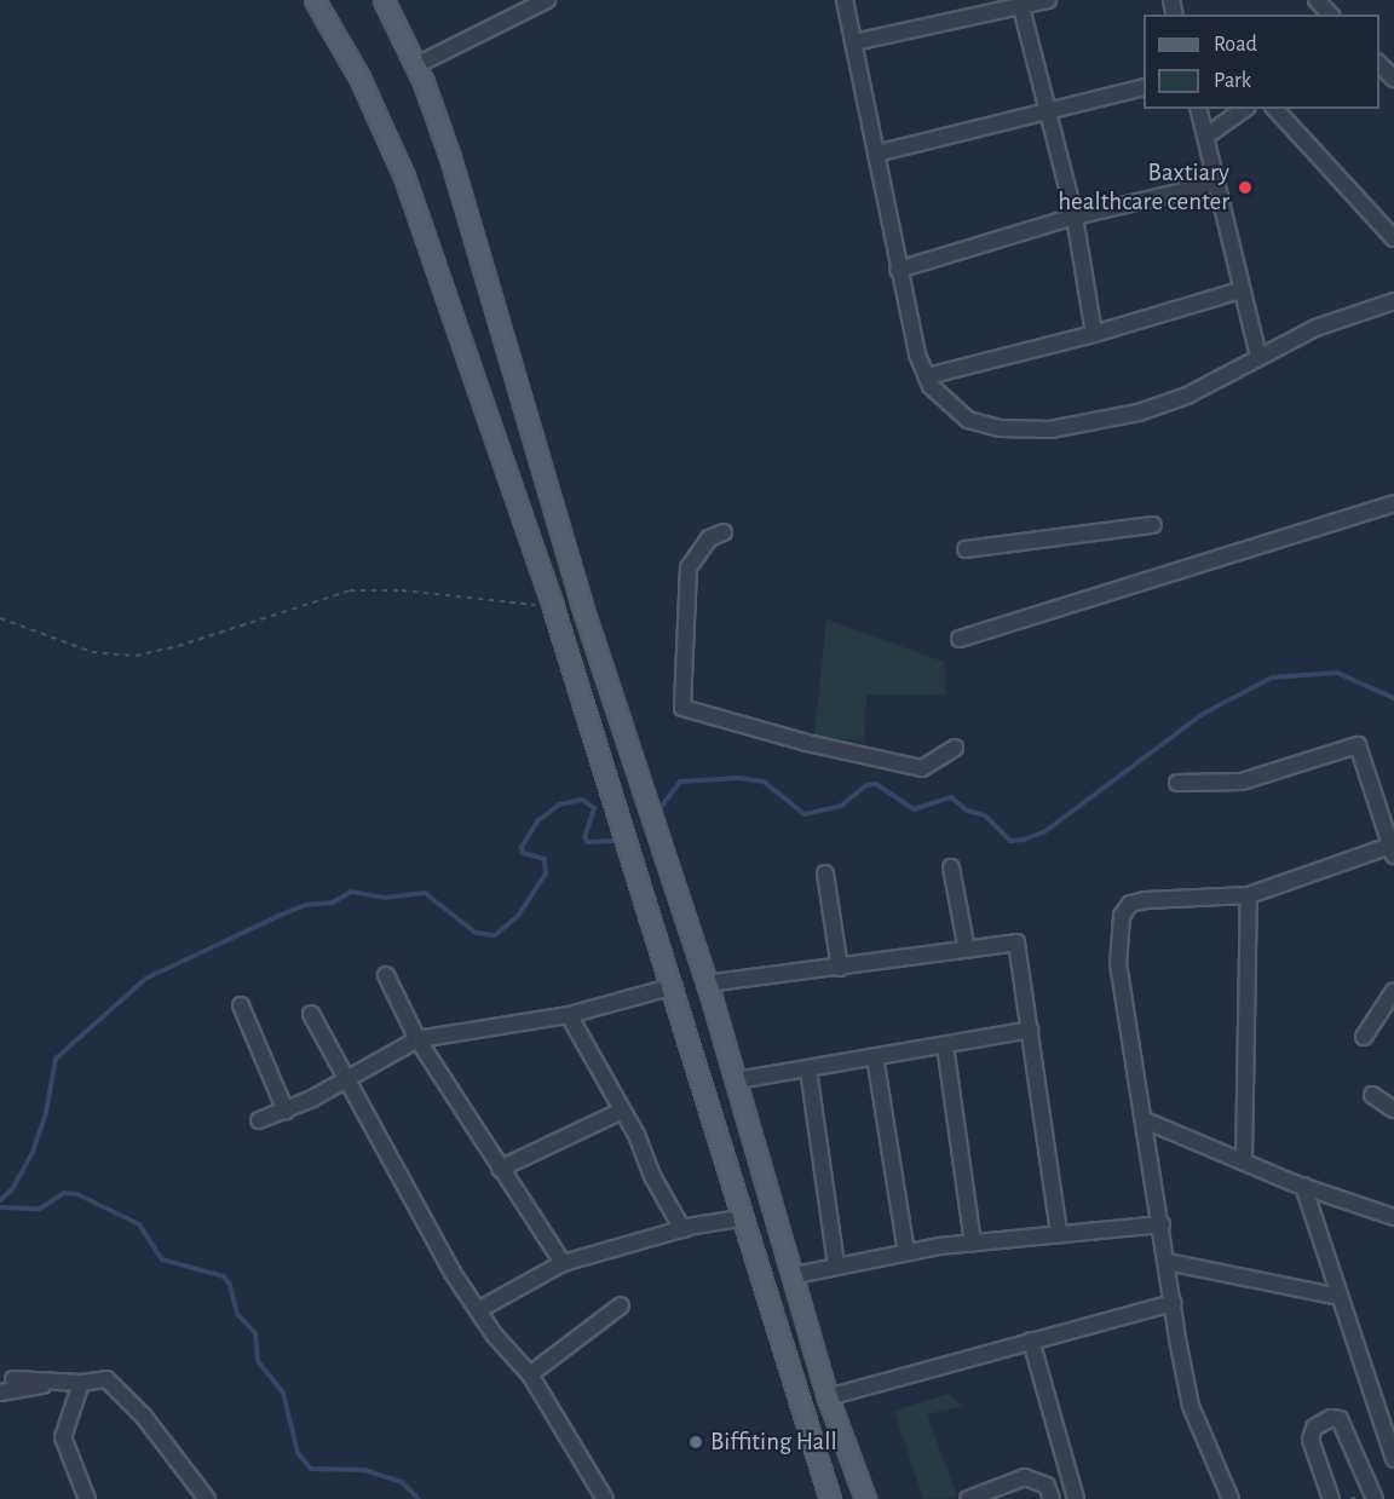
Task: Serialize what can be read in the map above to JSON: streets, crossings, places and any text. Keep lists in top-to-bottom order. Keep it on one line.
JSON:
{"places":["Baxtiary healthcare center","Biffiting Hall"],"legend":["Road","Park"]}
